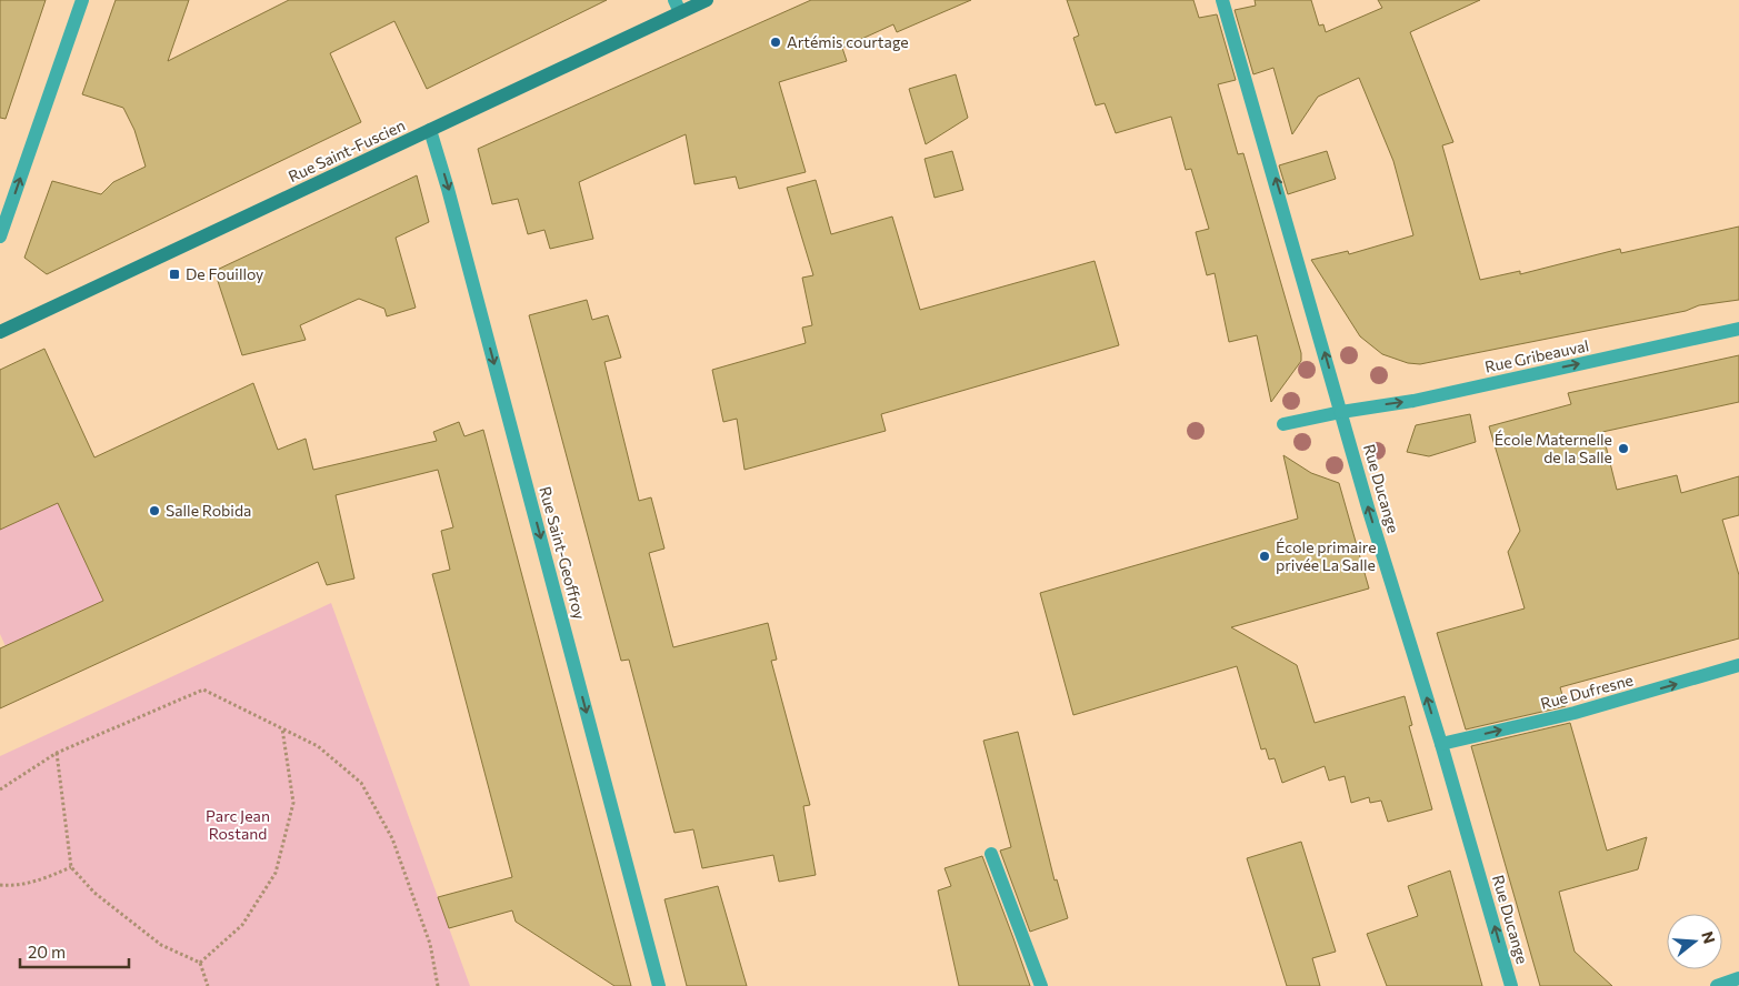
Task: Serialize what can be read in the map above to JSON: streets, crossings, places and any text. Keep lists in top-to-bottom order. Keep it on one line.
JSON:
{"streets":{"main road":["Rue Saint-Fuscien"],"street":["Rue Gribeauval","Rue Ducange","Rue Saint-Geoffroy","Rue Dufresne"]},"crossings":[["Rue Saint-Fuscien","Rue Saint-Geoffroy"],["Rue Gribeauval","Rue Ducange"],["Rue Ducange","Rue Dufresne"]],"one_way":["Rue Gribeauval","Rue Ducange","Rue Saint-Geoffroy","Rue Dufresne"],"parks":["Parc Jean Rostand"],"places":{"other":["Artémis courtage","École Maternelle de la Salle","Salle Robida","École primaire privée La Salle"],"transit":["De Fouilloy"]},"scale_bar":"20 m","north":"right"}
